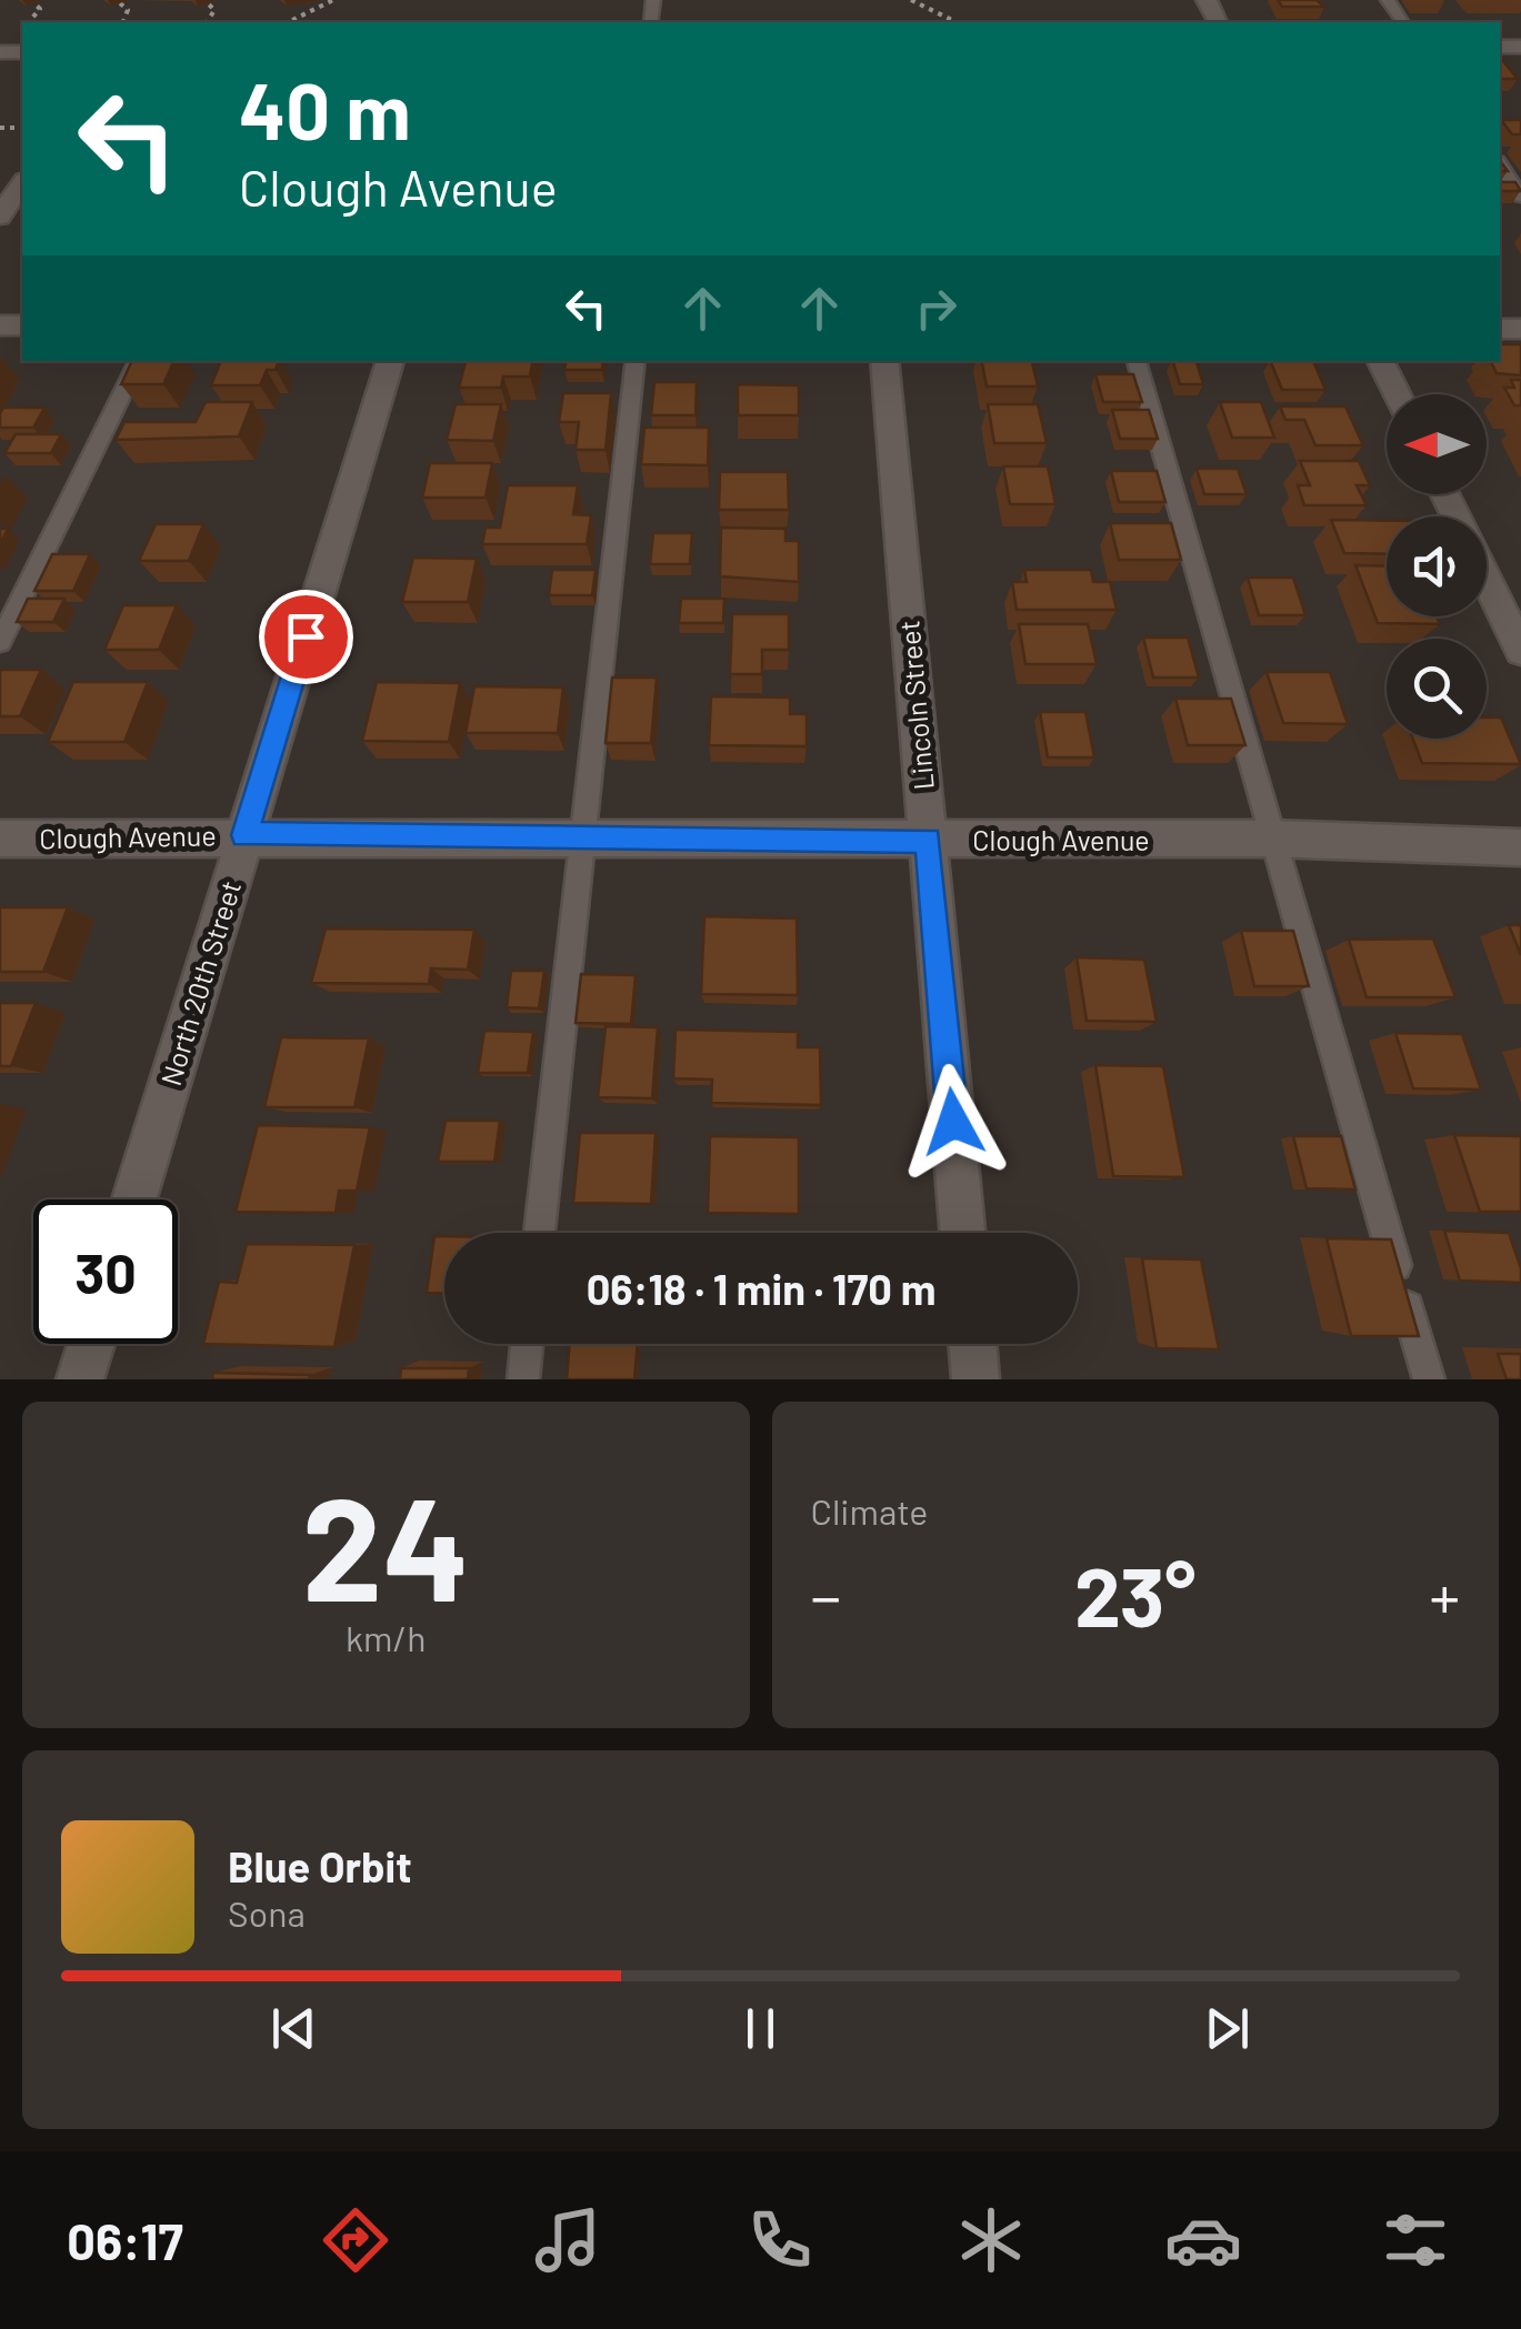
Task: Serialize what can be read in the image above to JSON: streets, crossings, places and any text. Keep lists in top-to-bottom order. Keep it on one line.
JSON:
{"streets":{"street":["Lincoln Street","Clough Avenue","North 20th Street"]},"crossings":[["Lincoln Street","Clough Avenue"],["Clough Avenue","North 20th Street"]],"north":"left","page":{"turn":["40 m","Clough Avenue"],"limit":"30","trip":"06:18 · 1 min · 170 m","tile":[["24","km/h"],"Climate"],"heat":["−","23°","+"],"song":["Blue Orbit","Sona"],"tabs":"06:17"}}
